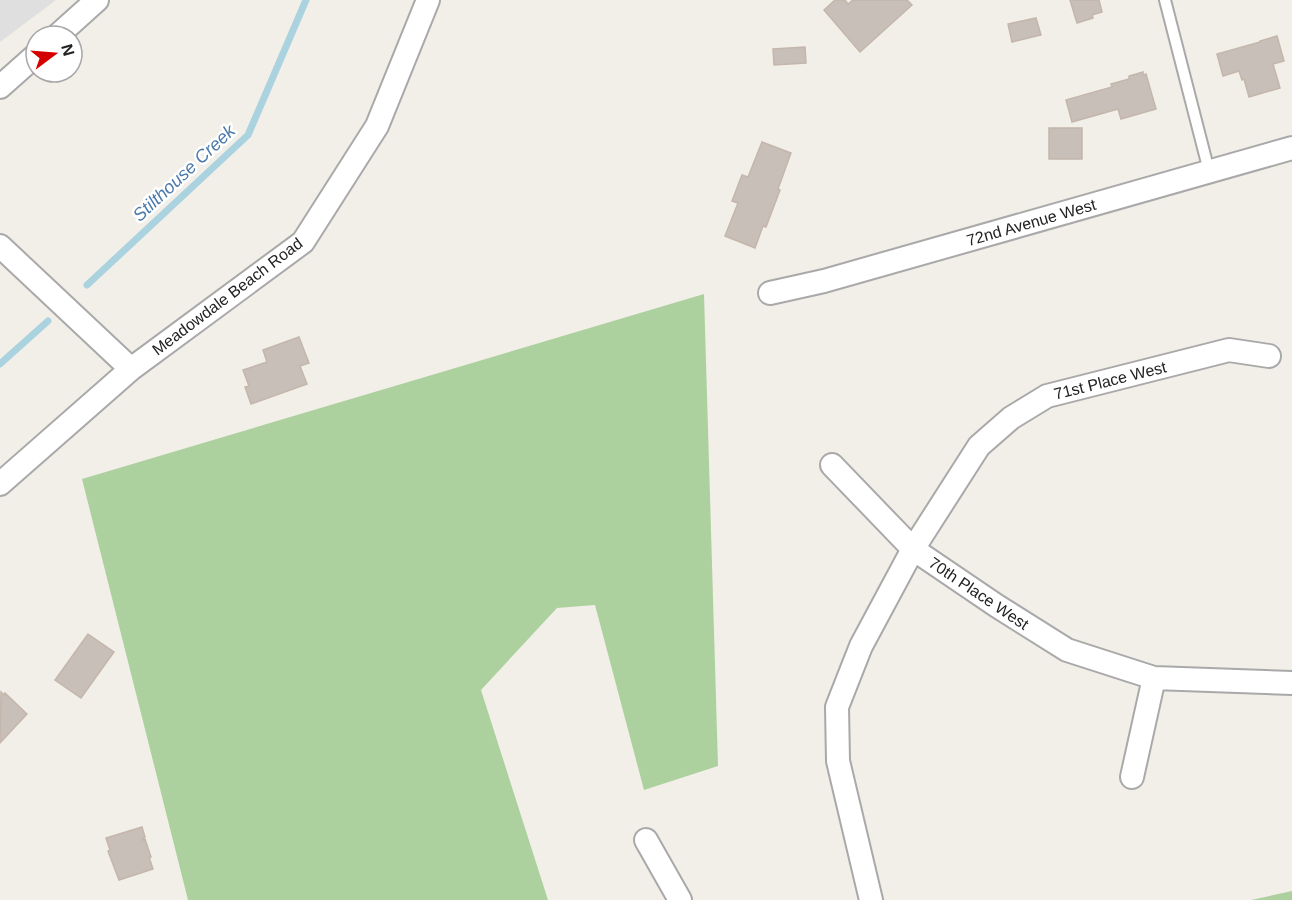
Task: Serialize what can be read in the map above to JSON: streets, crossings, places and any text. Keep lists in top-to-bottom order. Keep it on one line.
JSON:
{"streets":{"street":["72nd Avenue West","Meadowdale Beach Road","71st Place West","70th Place West"]},"crossings":[["71st Place West","70th Place West"]],"water":["Stilthouse Creek"],"north":"right"}
